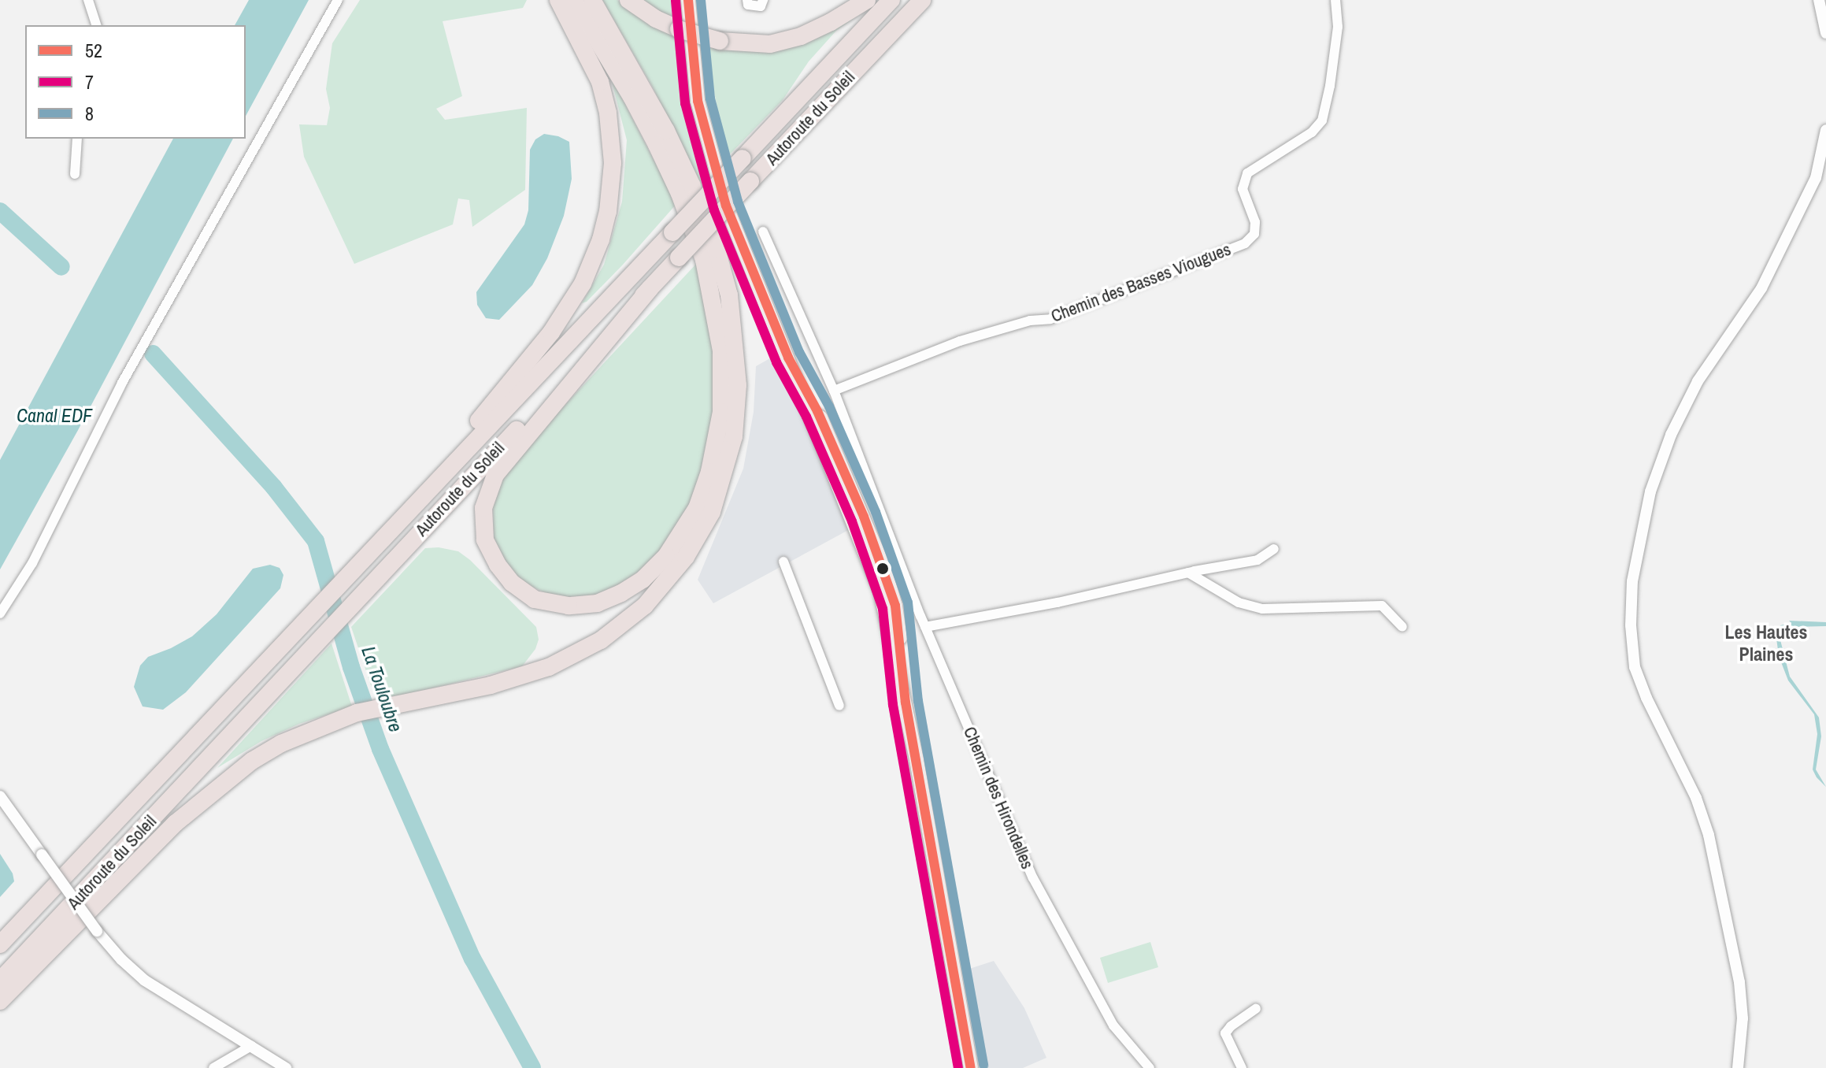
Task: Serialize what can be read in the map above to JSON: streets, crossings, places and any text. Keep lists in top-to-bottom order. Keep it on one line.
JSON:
{"streets":{"highway":["Autoroute du Soleil"],"street":["Chemin des Basses Viougues","Chemin des Hirondelles"]},"crossings":[["Chemin des Basses Viougues","Chemin des Hirondelles"]],"districts":["Les Hautes Plaines"],"water":["Canal EDF","La Touloubre"],"lines":["transit line 52","transit line 8","transit line 7"],"legend":["52","7","8"]}
